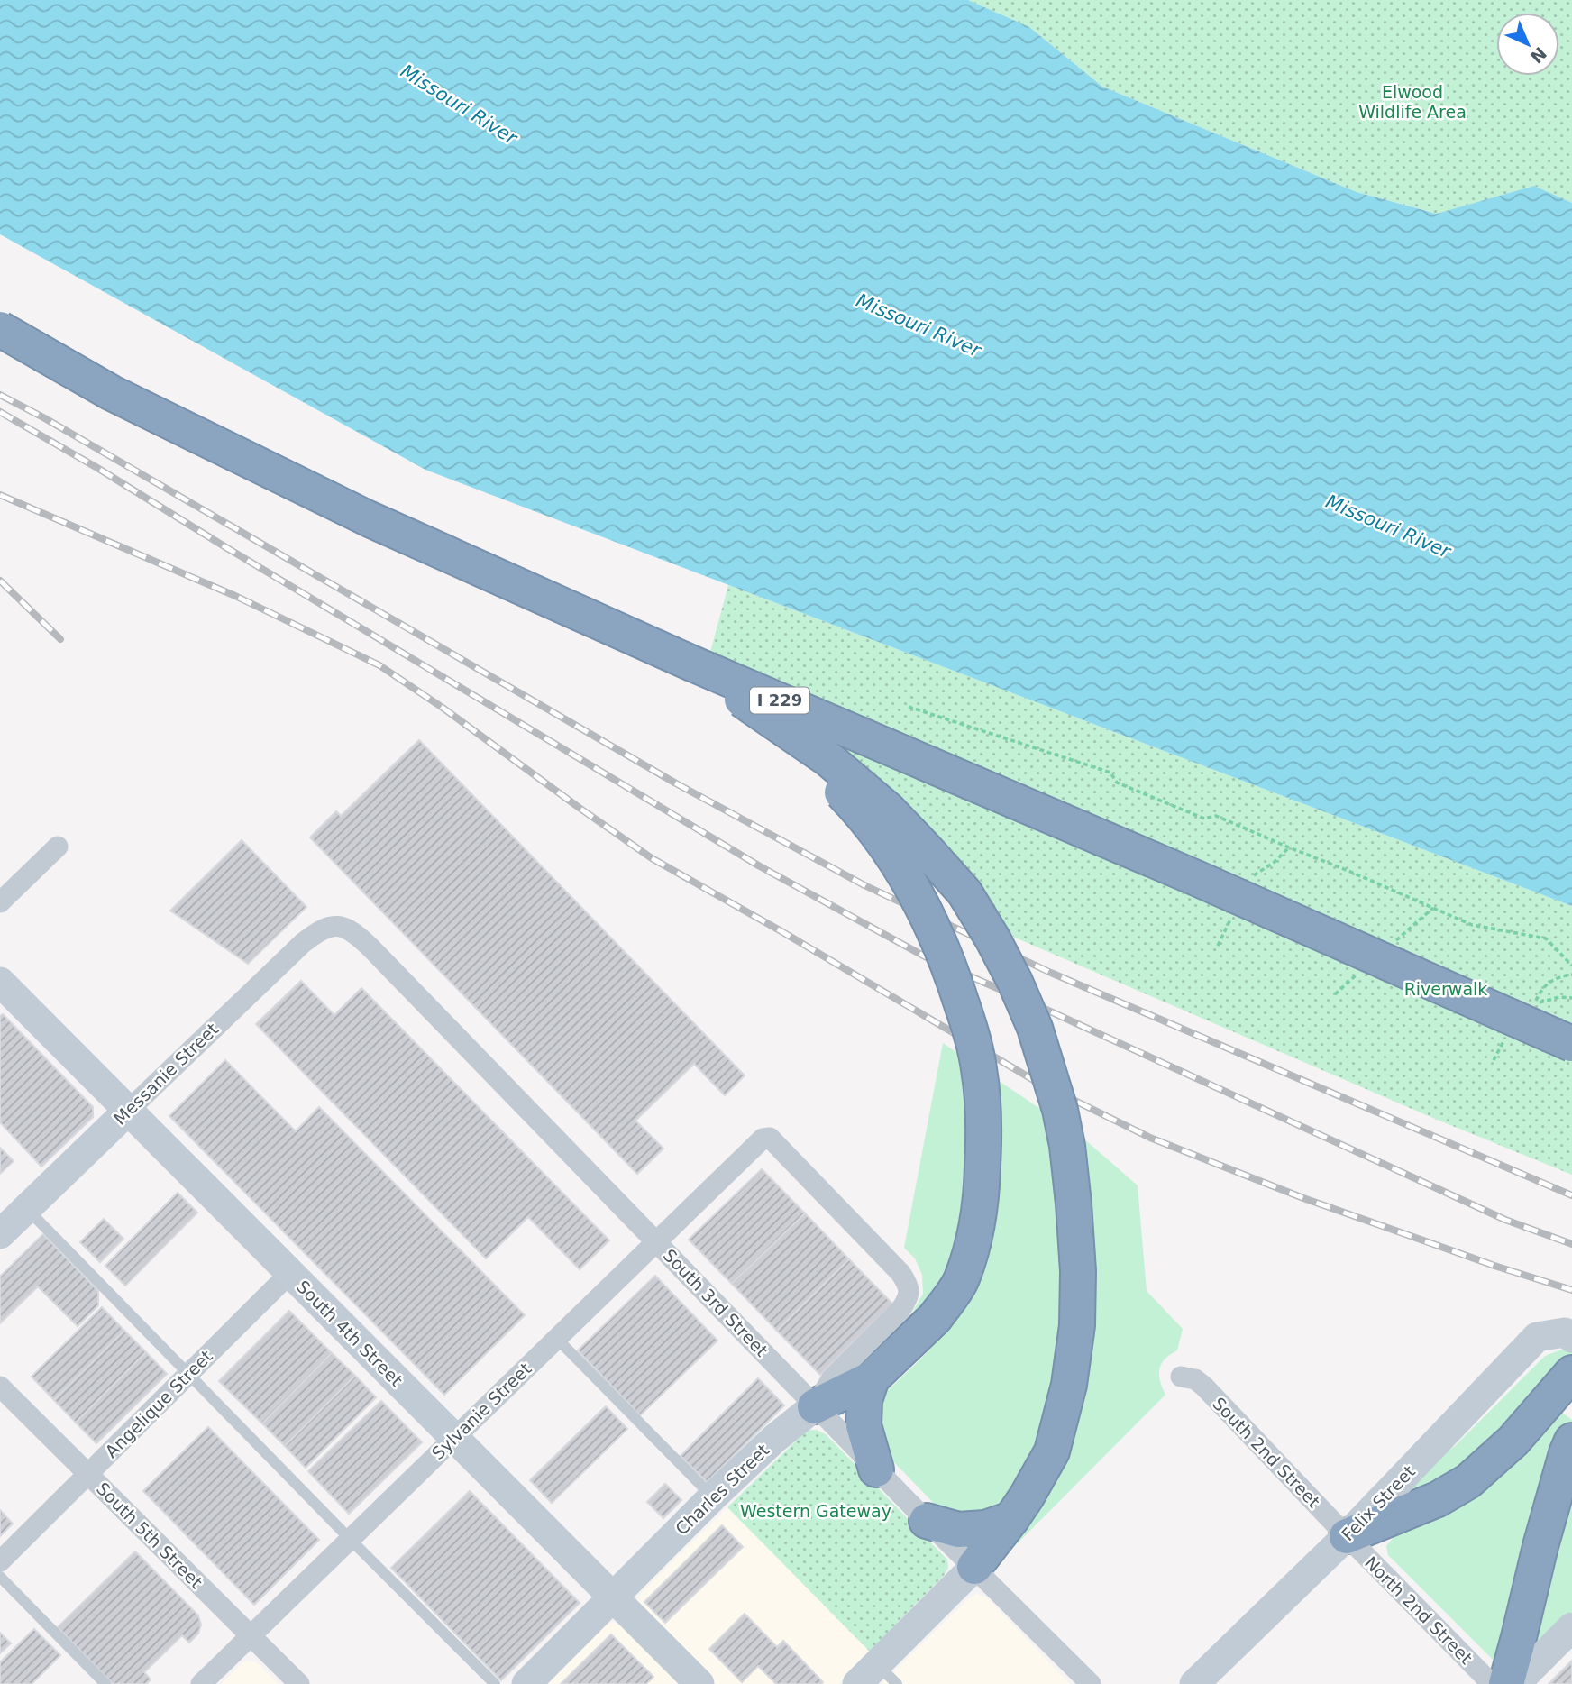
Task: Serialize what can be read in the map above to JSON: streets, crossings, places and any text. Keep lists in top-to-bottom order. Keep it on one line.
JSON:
{"streets":{"highway":["I 229"],"main road":["Messanie Street","South 4th Street","Charles Street","Felix Street"],"street":["South 3rd Street","Angelique Street","Sylvanie Street","South 2nd Street","South 5th Street","North 2nd Street"]},"crossings":[["Messanie Street","South 3rd Street"],["Messanie Street","South 4th Street"],["South 3rd Street","Sylvanie Street"],["South 3rd Street","Charles Street"],["South 4th Street","Angelique Street"],["South 4th Street","Sylvanie Street"],["South 4th Street","Charles Street"],["Angelique Street","South 5th Street"],["Sylvanie Street","Charles Street"],["Sylvanie Street","South 5th Street"],["South 2nd Street","Felix Street"],["South 2nd Street","North 2nd Street"],["Felix Street","North 2nd Street"]],"water":["Missouri River"],"parks":["Elwood Wildlife Area","Riverwalk","Western Gateway"],"north":"bottom right"}
